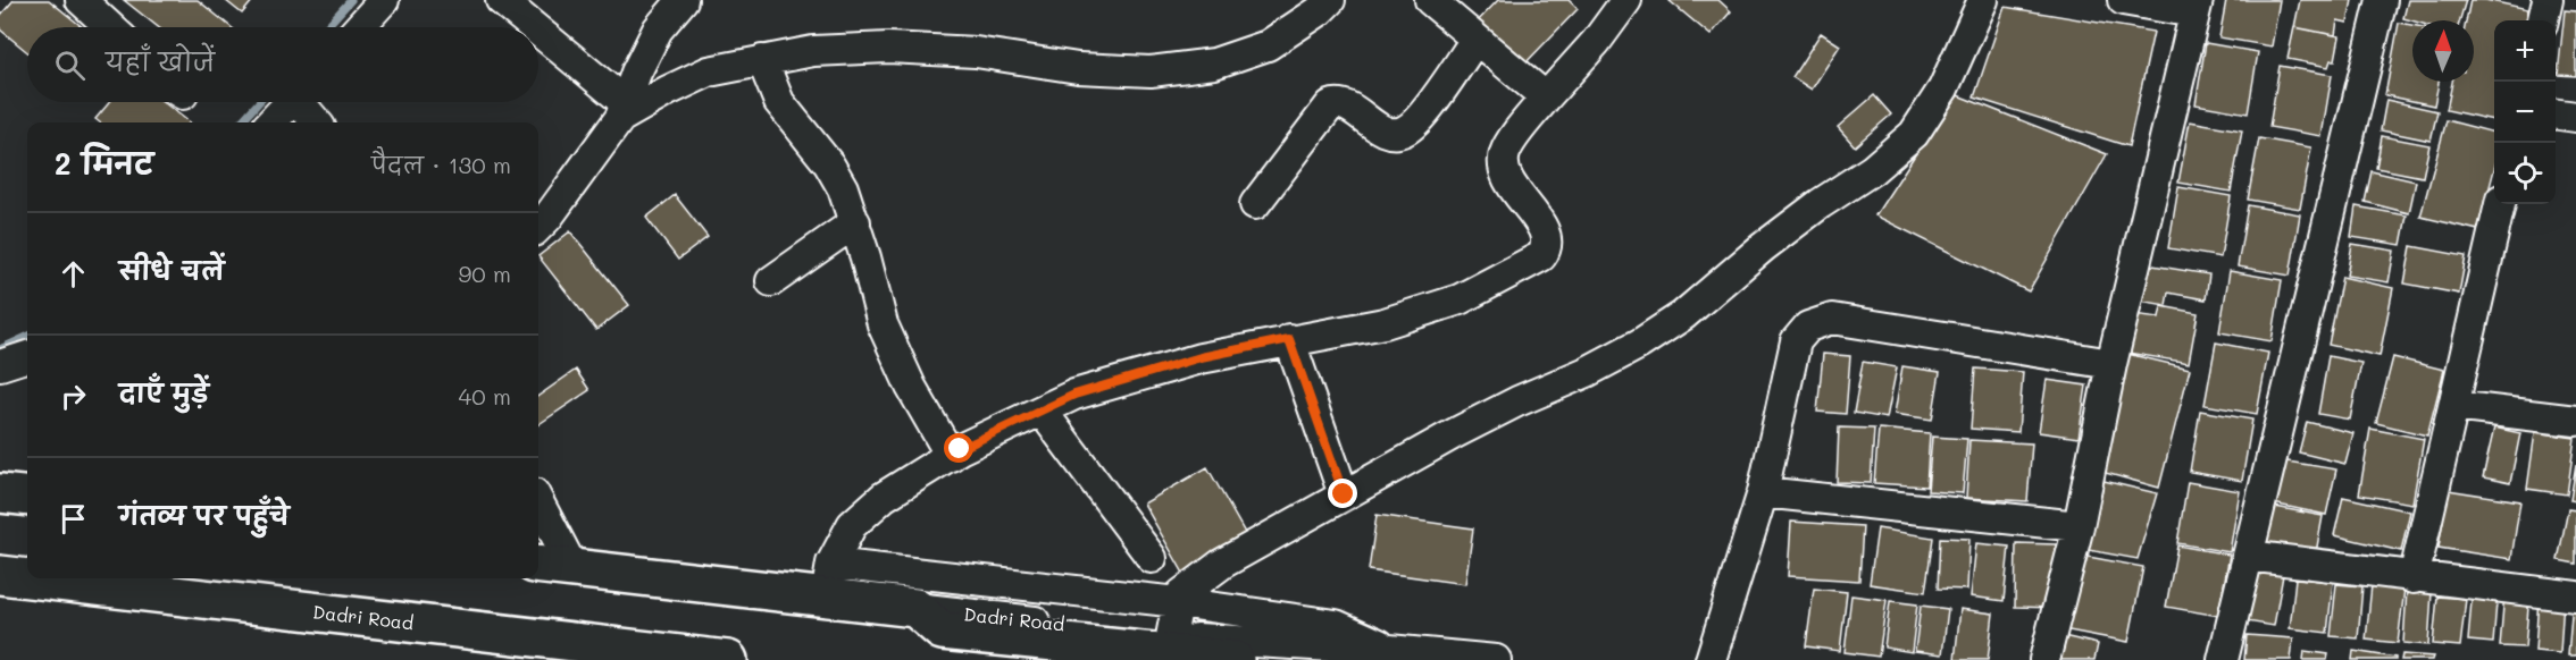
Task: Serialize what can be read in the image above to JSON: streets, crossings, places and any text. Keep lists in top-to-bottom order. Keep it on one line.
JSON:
{"streets":{"main road":["Dadri Road"]},"north":"top","page":{"map_buttons":["+","−"],"search":"यहाँ खोजें","heading":["2 मिनट","पैदल · 130 m"],"list":[["सीधे चलें","90 m"],["दाएँ मुड़ें","40 m"],"गंतव्य पर पहुँचे"]}}
